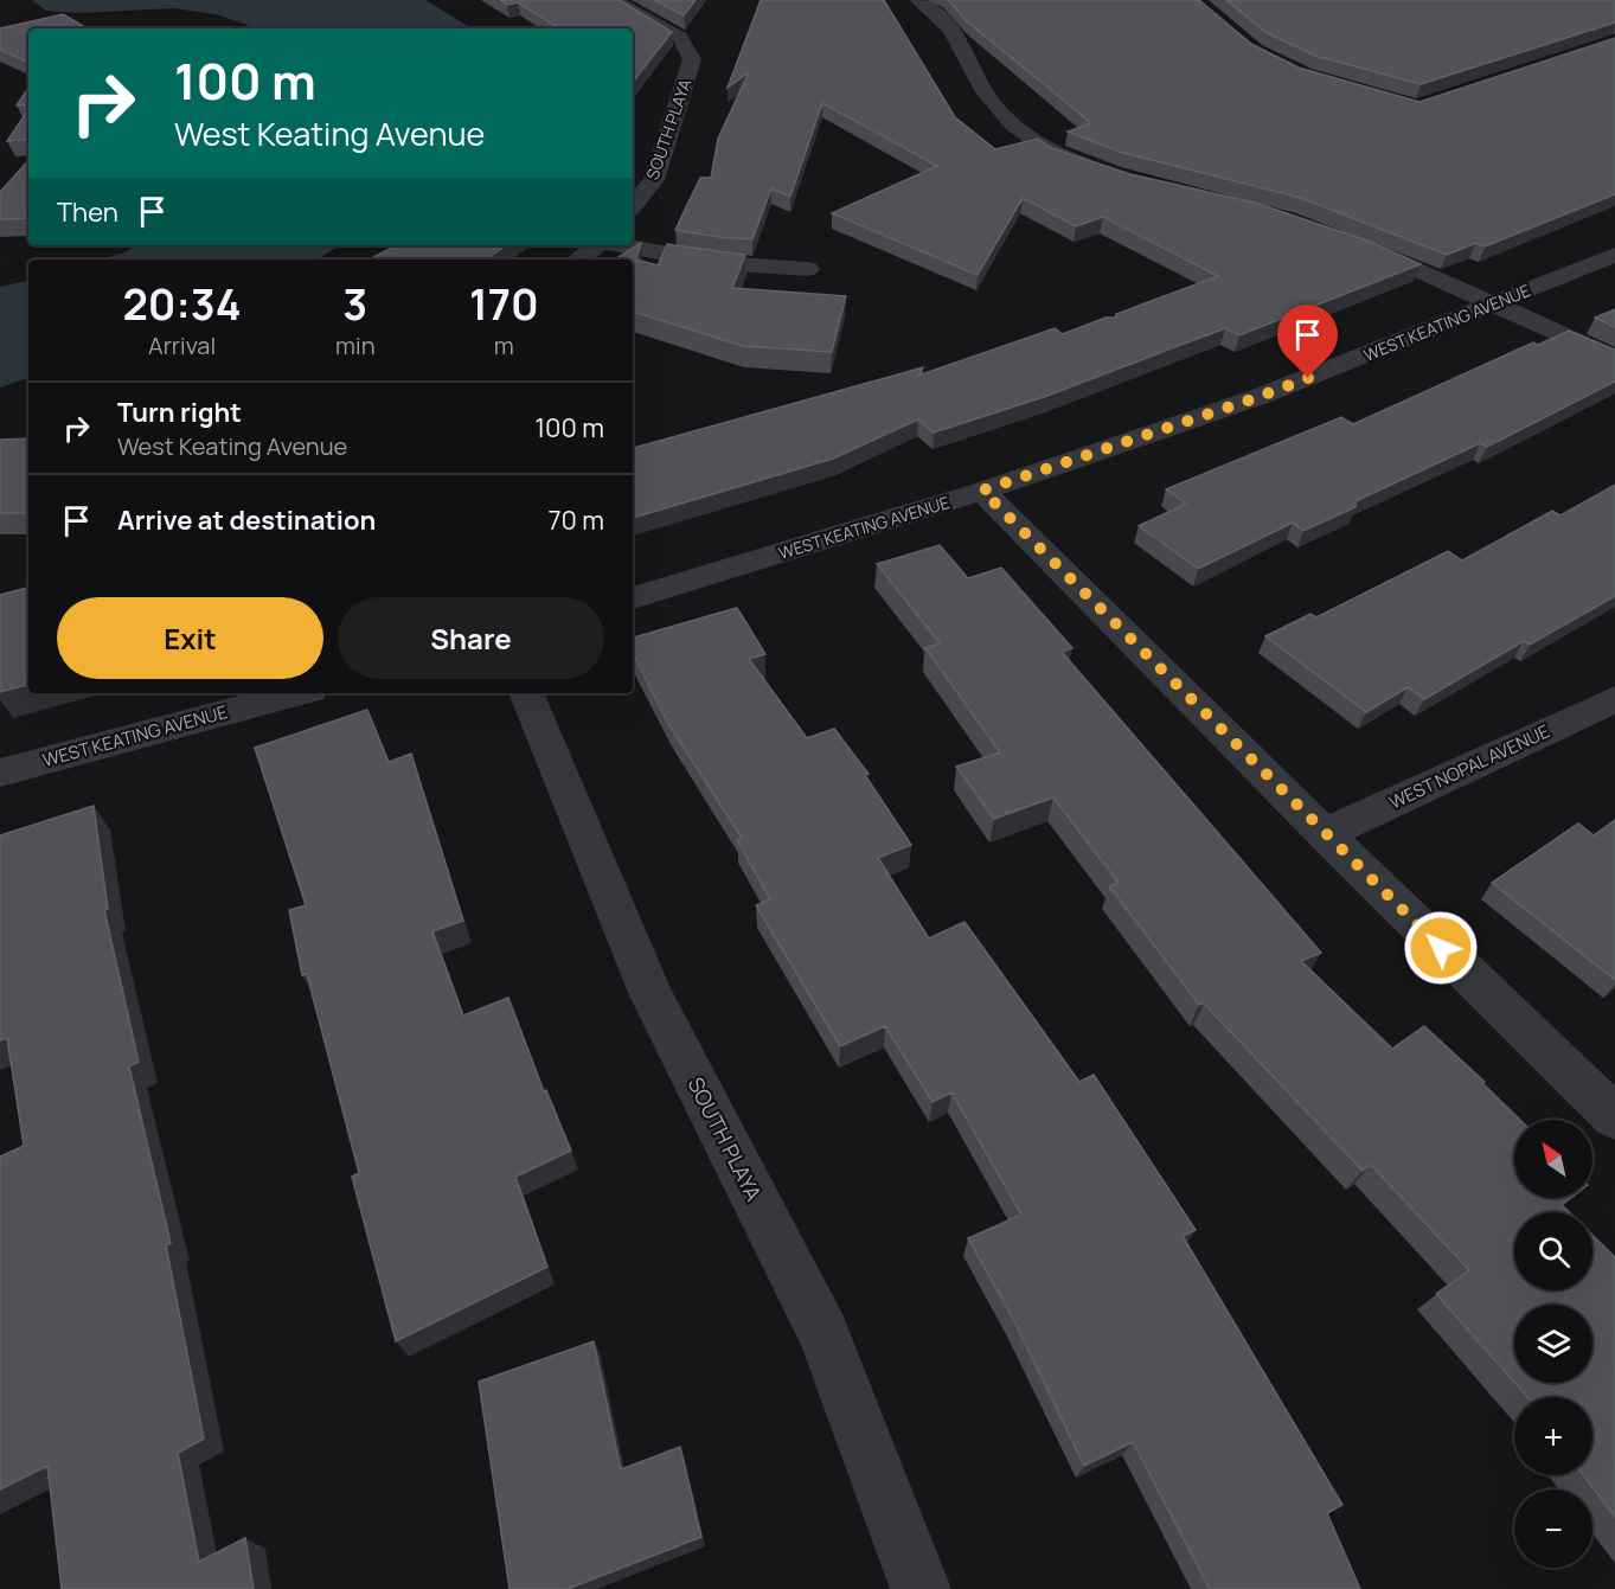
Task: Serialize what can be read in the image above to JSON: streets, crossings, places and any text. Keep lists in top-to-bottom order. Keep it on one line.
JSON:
{"streets":{"street":["SOUTH PLAYA","WEST KEATING AVENUE","WEST NOPAL AVENUE"]},"north":"top left","page":{"turn":["100 m","West Keating Avenue"],"then":"Then","eta":["20:34","Arrival","3","min","170","m"],"list":[{"name":"Turn right","note":"West Keating Avenue","value":"100 m"},{"name":"Arrive at destination","value":"70 m"}],"buttons":["Exit","Share"],"map_buttons":["+","−"]}}
